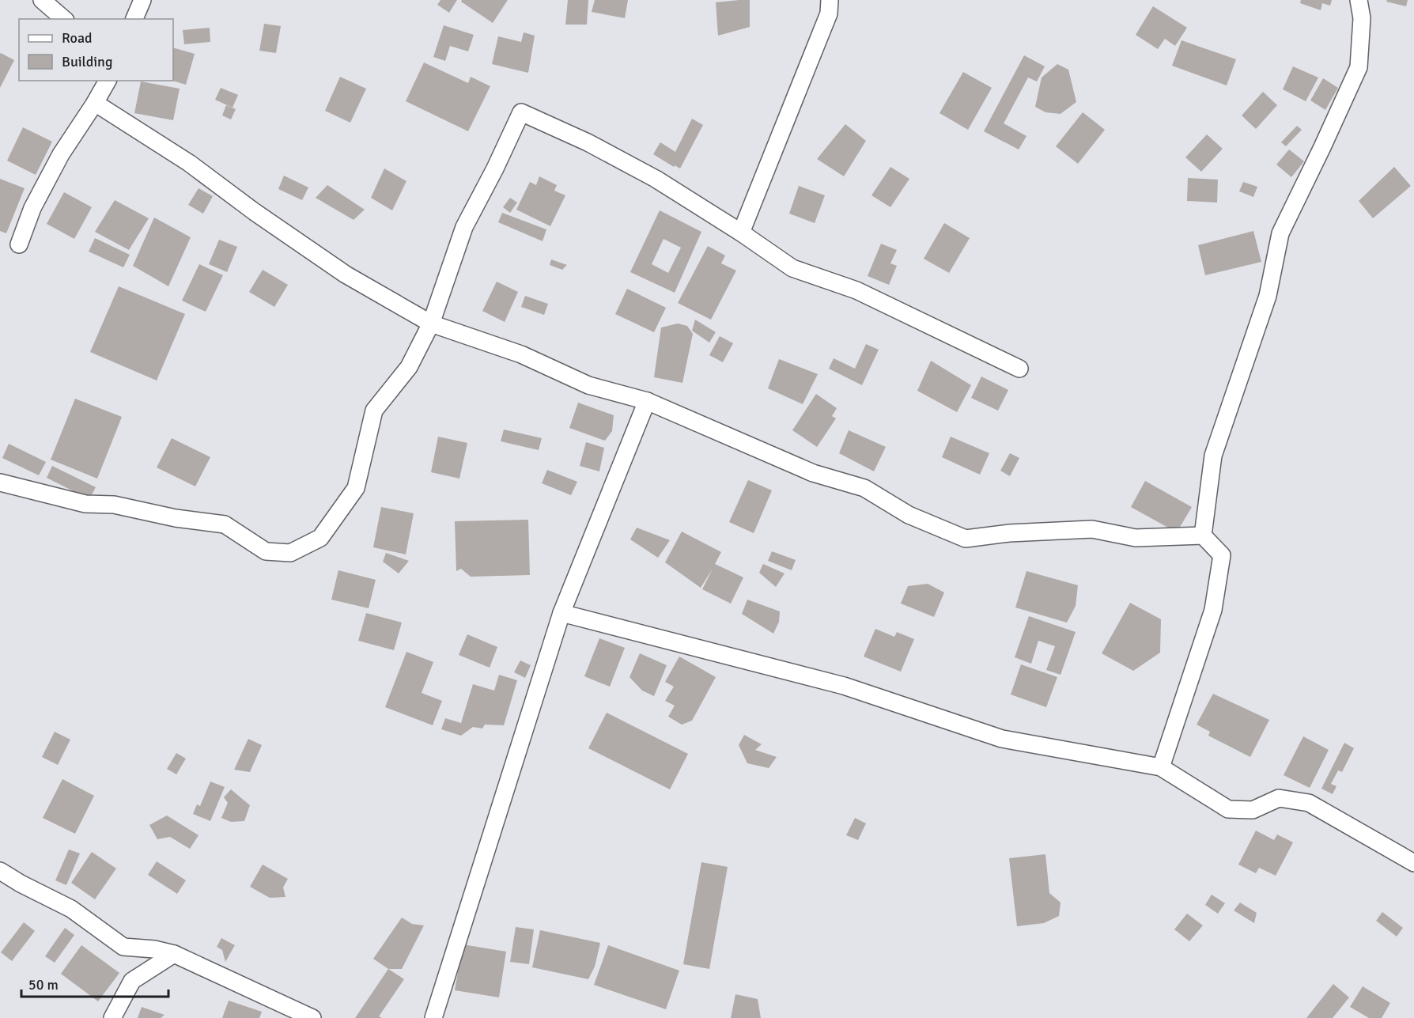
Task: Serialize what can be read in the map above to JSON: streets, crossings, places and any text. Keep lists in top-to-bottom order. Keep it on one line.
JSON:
{"legend":["Road","Building"],"scale_bar":"50 m"}
